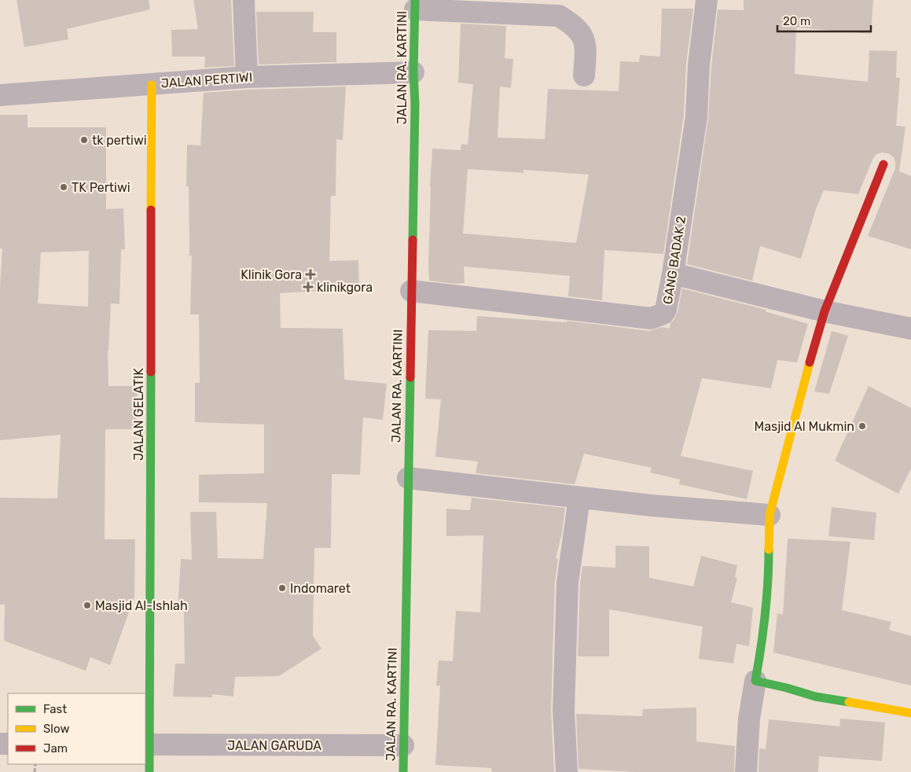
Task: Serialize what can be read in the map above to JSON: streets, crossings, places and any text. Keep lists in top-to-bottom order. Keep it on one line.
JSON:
{"streets":{"street":["JALAN RA. KARTINI","JALAN PERTIWI","GANG BADAK 2","JALAN GELATIK","JALAN GARUDA"]},"crossings":[["JALAN RA. KARTINI","JALAN PERTIWI"],["JALAN RA. KARTINI","GANG BADAK 2"],["JALAN RA. KARTINI","JALAN GARUDA"],["JALAN PERTIWI","JALAN GELATIK"],["JALAN GELATIK","JALAN GARUDA"]],"places":{"other":["tk pertiwi","TK Pertiwi","Masjid Al Mukmin","Indomaret","Masjid Al-Ishlah"],"health":["Klinik Gora","klinikgora"]},"legend":["Fast","Slow","Jam"],"scale_bar":"20 m"}
